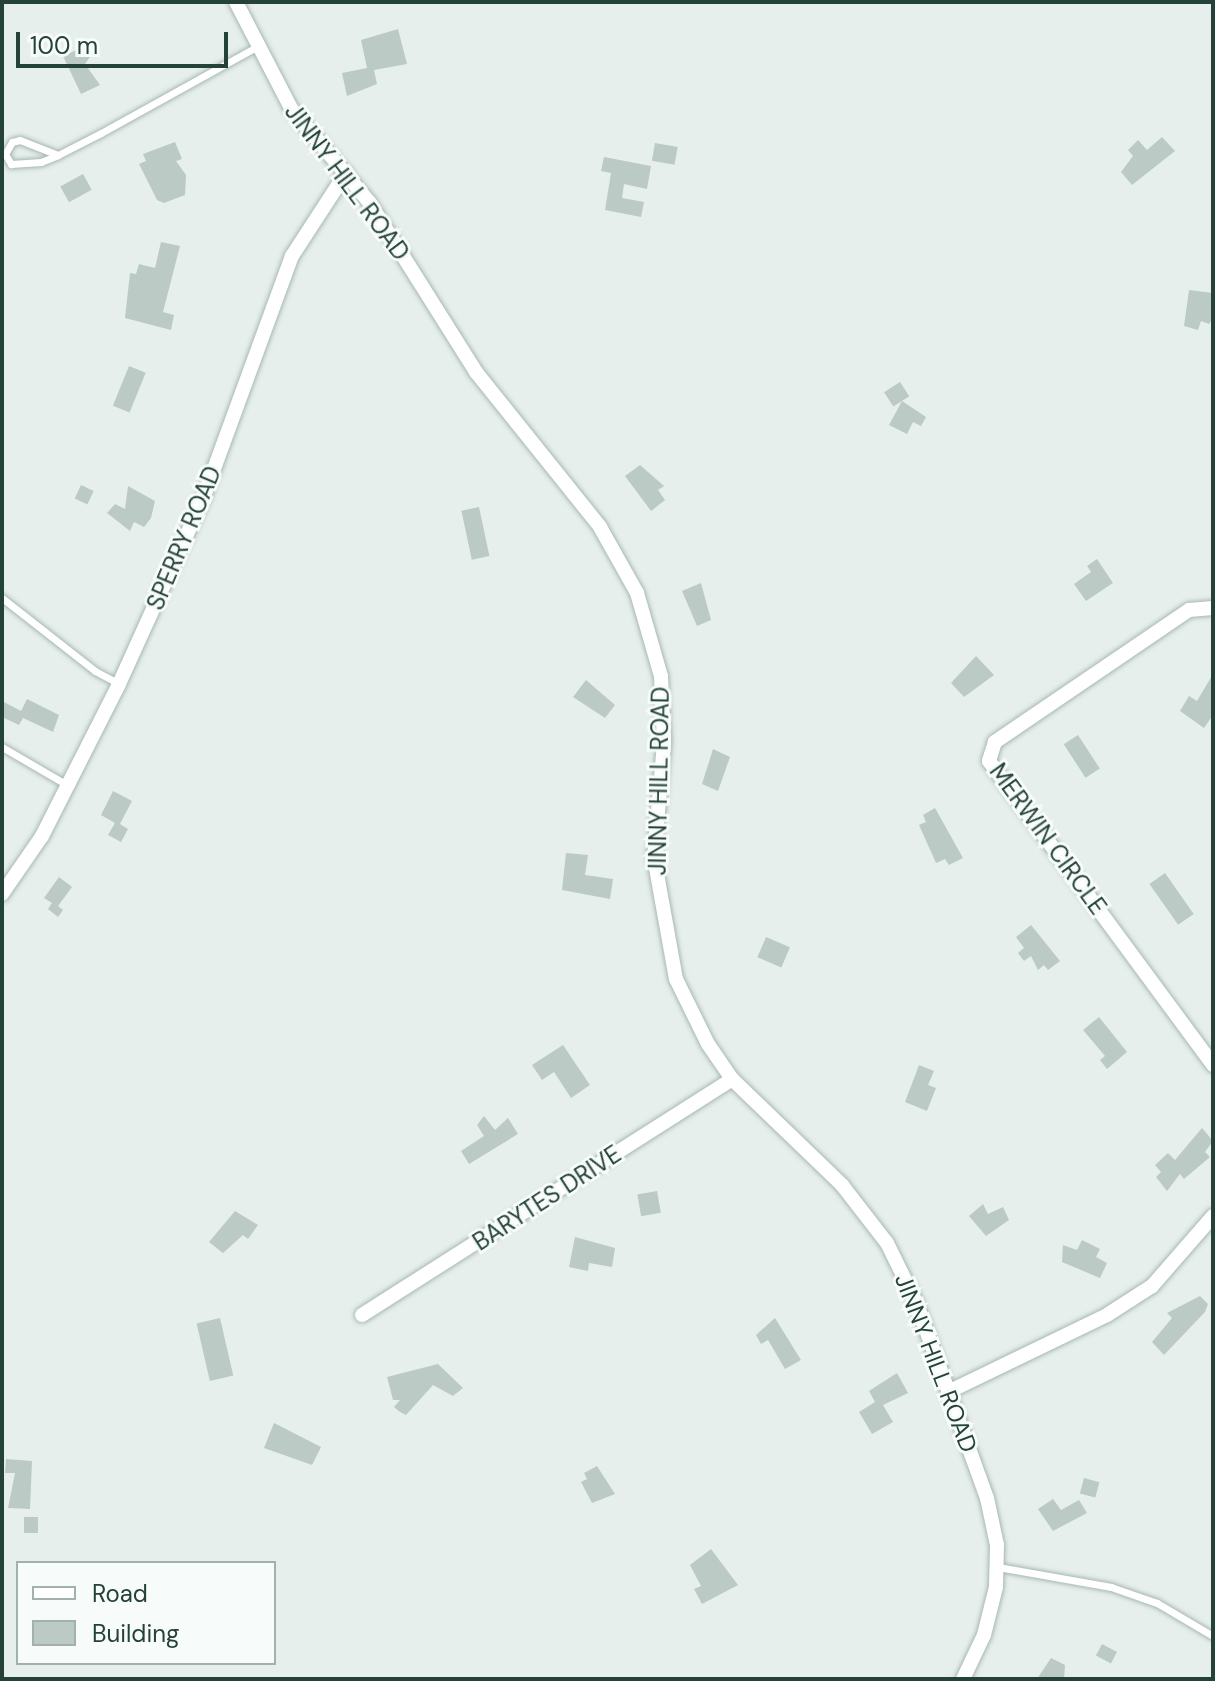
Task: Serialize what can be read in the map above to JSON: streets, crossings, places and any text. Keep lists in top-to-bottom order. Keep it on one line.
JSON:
{"streets":{"street":["JINNY HILL ROAD","SPERRY ROAD","MERWIN CIRCLE","BARYTES DRIVE"]},"crossings":[["JINNY HILL ROAD","SPERRY ROAD"],["JINNY HILL ROAD","BARYTES DRIVE"]],"legend":["Road","Building"],"scale_bar":"100 m"}
